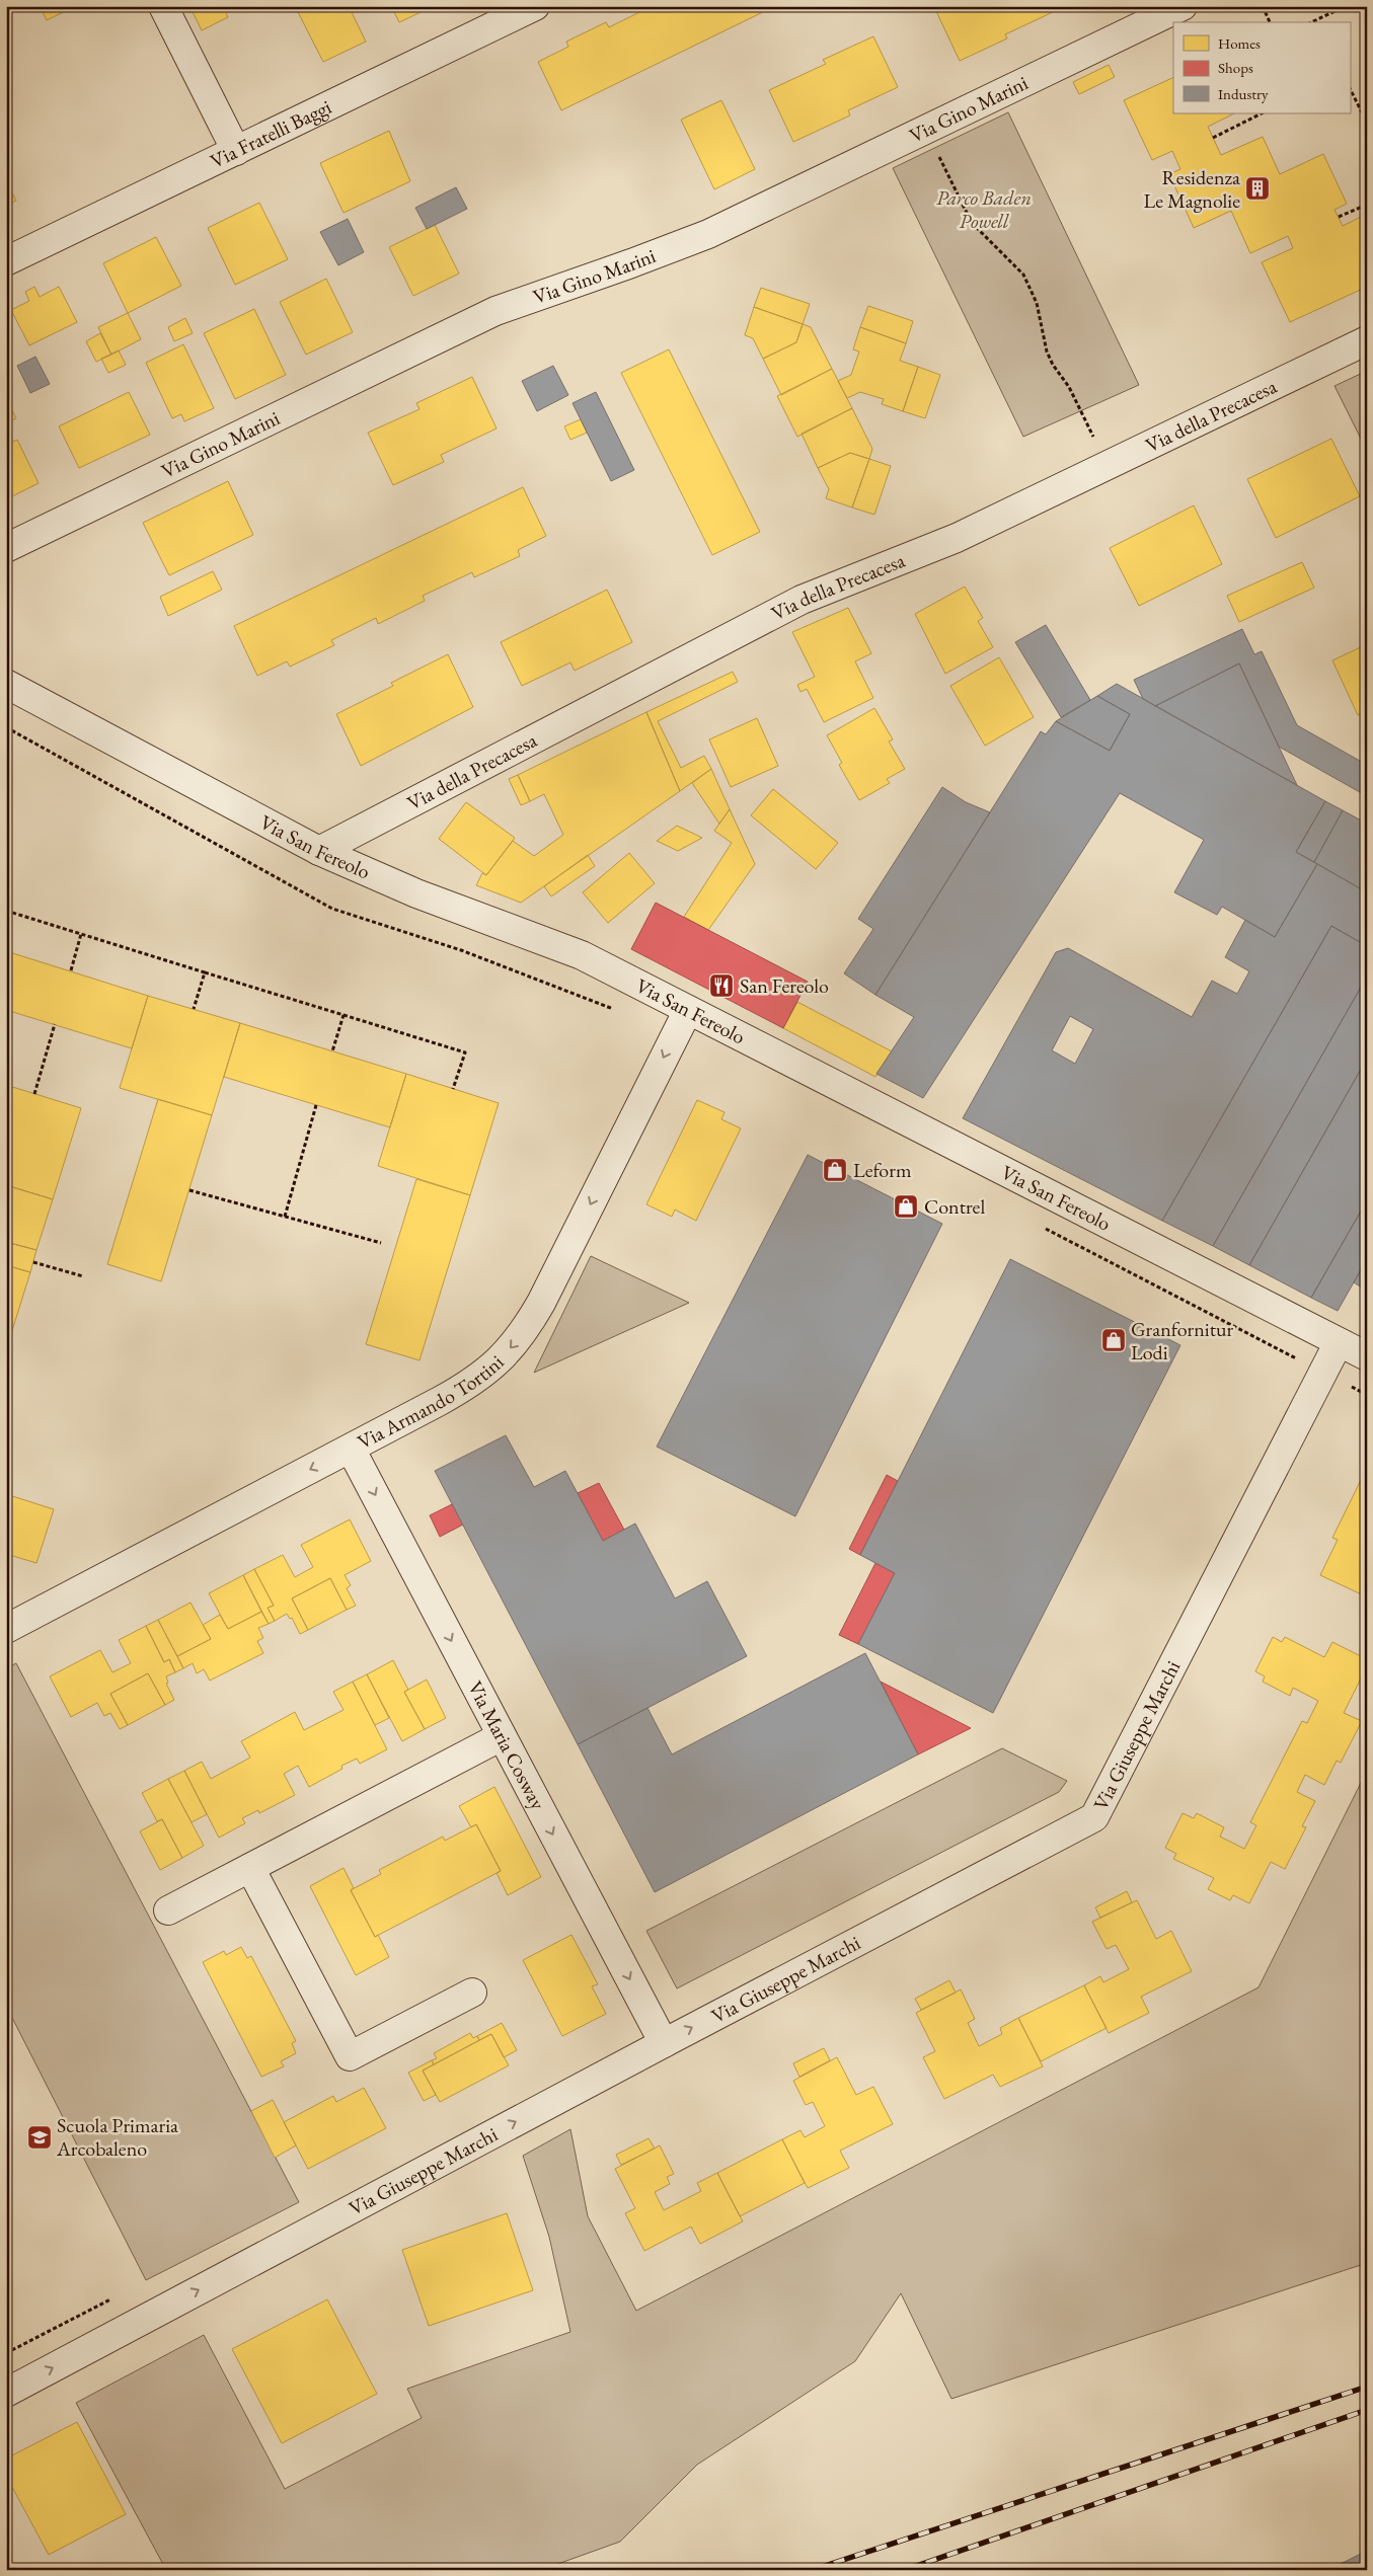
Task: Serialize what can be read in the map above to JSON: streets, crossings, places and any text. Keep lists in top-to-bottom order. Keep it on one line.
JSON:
{"streets":{"street":["Via Gino Marini","Via Fratelli Baggi","Via della Precacesa","Via San Fereolo","Via Armando Tortini","Via Giuseppe Marchi","Via Maria Cosway"]},"crossings":[["Via della Precacesa","Via San Fereolo"],["Via San Fereolo","Via Armando Tortini"],["Via San Fereolo","Via Giuseppe Marchi"],["Via Armando Tortini","Via Maria Cosway"],["Via Giuseppe Marchi","Via Maria Cosway"]],"one_way":["Via Armando Tortini","Via Giuseppe Marchi","Via Maria Cosway"],"parks":["Parco Baden Powell"],"places":{"building":["Residenza Le Magnolie"],"restaurant":["San Fereolo"],"shop":["Leform","Contrel","Granfornitur Lodi"],"school or university":["Scuola Primaria Arcobaleno"]},"legend":["Homes","Shops","Industry"]}
